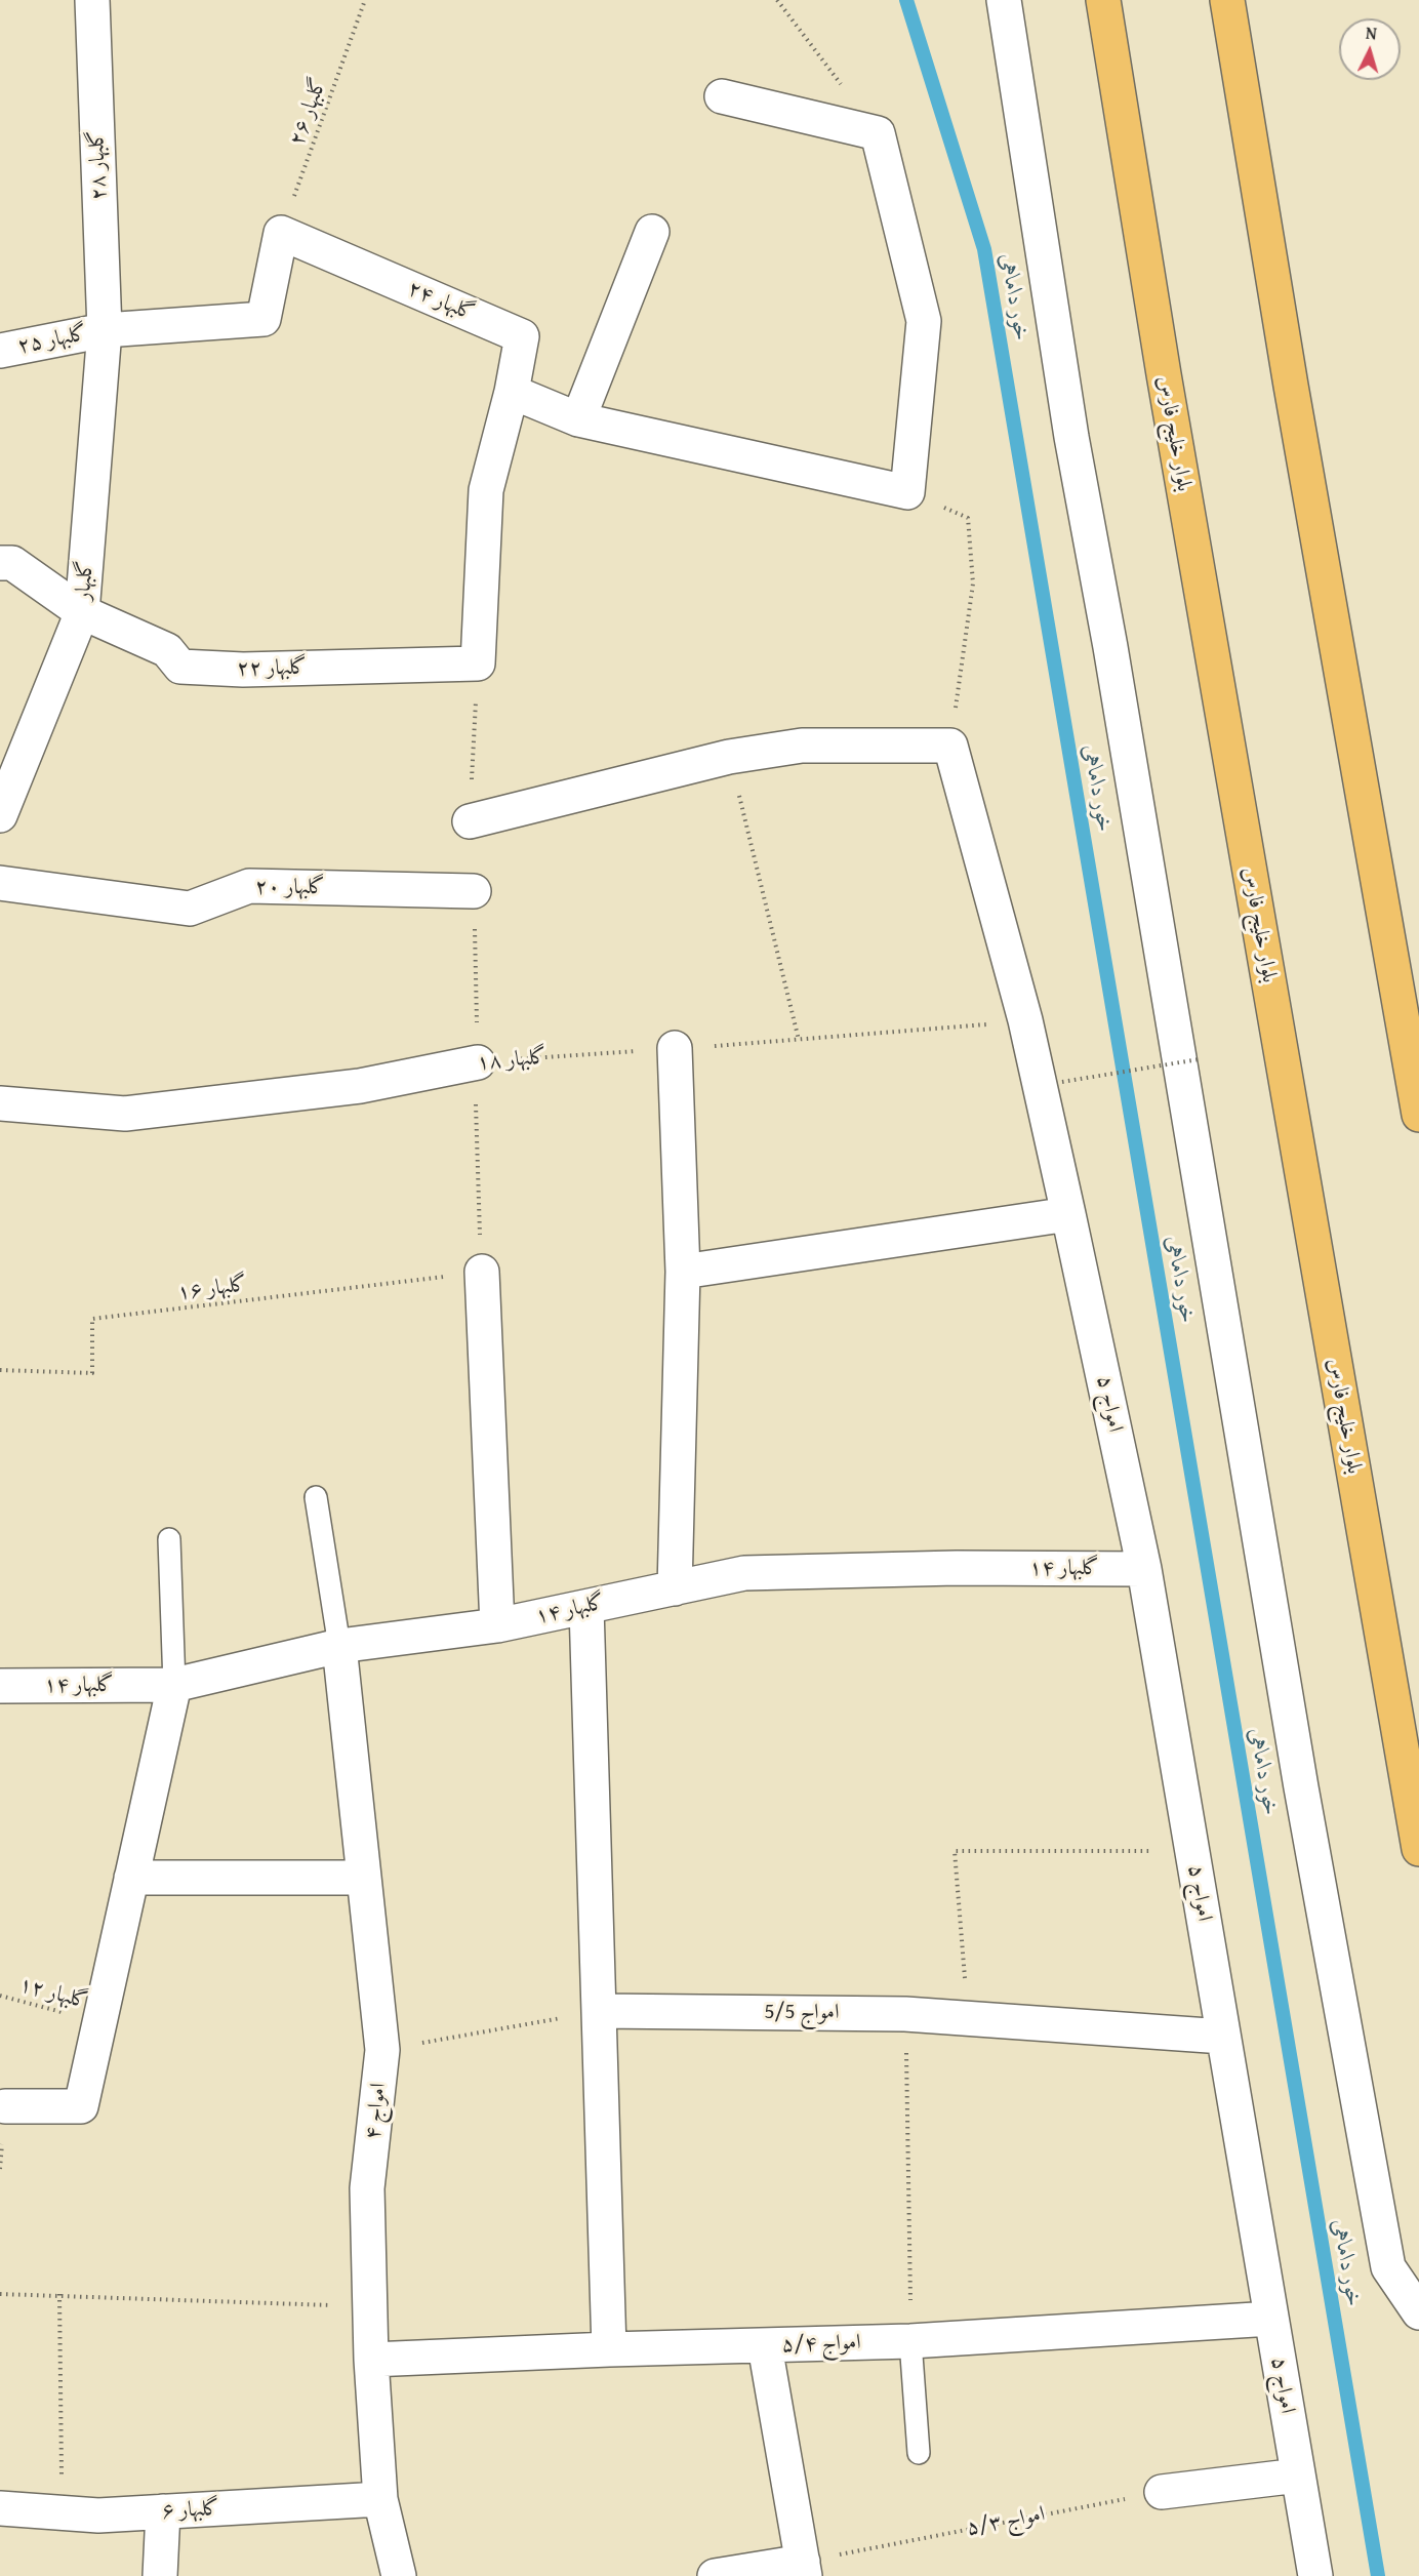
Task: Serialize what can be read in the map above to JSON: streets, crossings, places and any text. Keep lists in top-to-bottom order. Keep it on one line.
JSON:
{"streets":{"main road":["بلوار خلیج فارس"],"street":["گلبهار ۲۸","گلبهار ۲۴","گلبهار ۲۵","گلبهار","گلبهار ۲۲","گلبهار ۲۰","گلبهار ۱۸","امواج ۵","گلبهار ۱۴","امواج 5/5","امواج ۴","امواج ۵/۴","گلبهار ۶"],"path":["گلبهار ۲۶","گلبهار ۱۶","گلبهار ۱۲","امواج ۵/۳"]},"crossings":[["گلبهار ۲۶","گلبهار ۲۴"],["گلبهار ۲۸","گلبهار ۲۵"],["گلبهار ۲۸","گلبهار"],["گلبهار ۲۴","گلبهار ۲۲"],["گلبهار ۲۵","گلبهار"],["گلبهار","گلبهار ۲۲"],["گلبهار ۱۸","امواج ۵"],["امواج ۵","گلبهار ۱۴"],["امواج ۵","امواج 5/5"],["امواج ۵","امواج ۵/۴"],["گلبهار ۱۴","امواج ۴"],["امواج ۴","امواج ۵/۴"],["امواج ۴","گلبهار ۶"]],"water":["خور داماهی"],"north":"top"}
